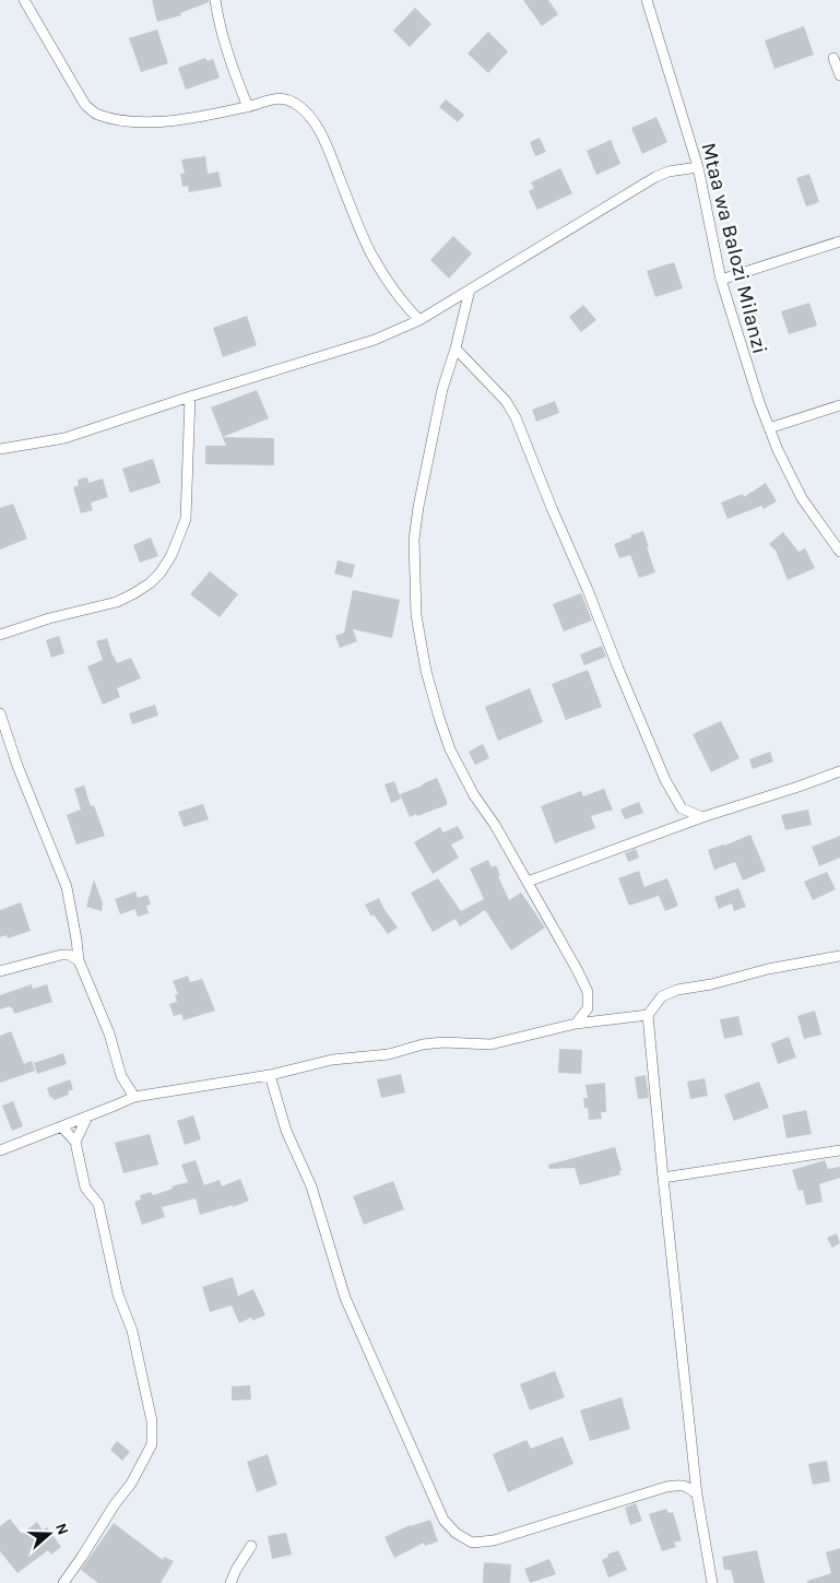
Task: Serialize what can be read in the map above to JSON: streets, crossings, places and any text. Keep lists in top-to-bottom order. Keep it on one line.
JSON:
{"streets":{"street":["Mtaa wa Balozi Milanzi"]},"north":"right"}
